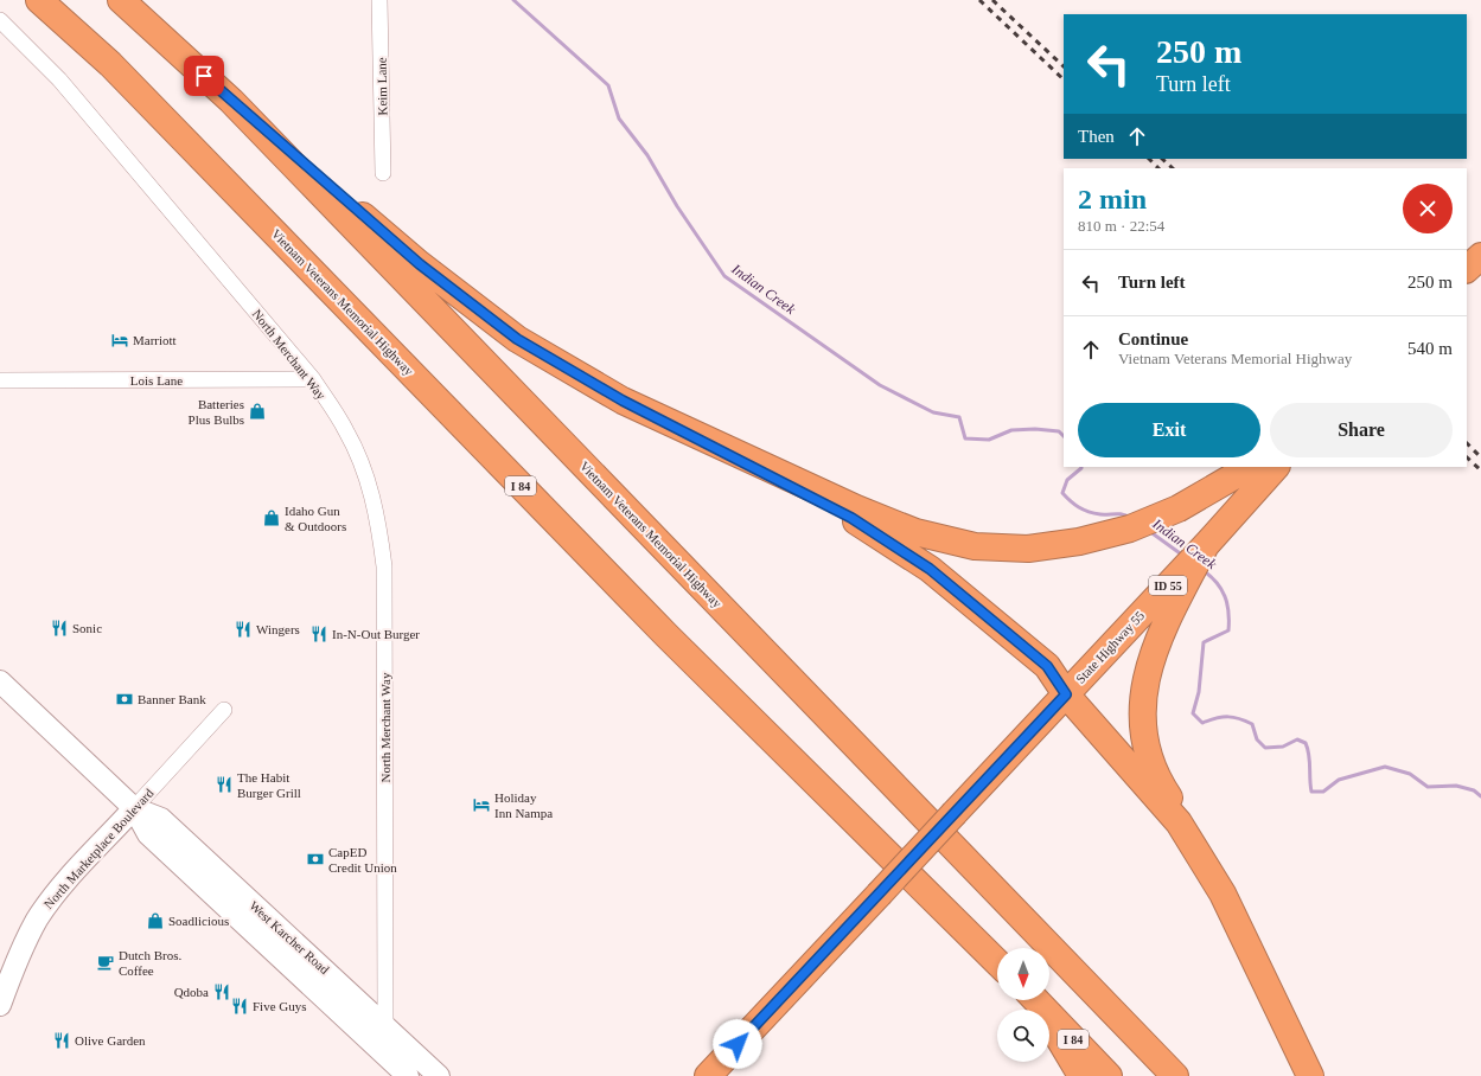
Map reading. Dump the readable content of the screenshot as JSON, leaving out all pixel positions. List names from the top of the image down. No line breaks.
{"streets":{"highway":["Vietnam Veterans Memorial Highway","I 84","ID 55","State Highway 55"],"main road":["North Marketplace Boulevard","West Karcher Road"],"street":["Keim Lane","North Merchant Way","Lois Lane"]},"crossings":[["North Merchant Way","Lois Lane"],["North Merchant Way","West Karcher Road"],["North Marketplace Boulevard","West Karcher Road"]],"water":["Indian Creek"],"places":{"hotel":["Marriott","Holiday Inn Nampa"],"shop":["Batteries Plus Bulbs","Idaho Gun & Outdoors","Soadlicious"],"restaurant":["Sonic","Wingers","In-N-Out Burger","The Habit Burger Grill","Qdoba","Five Guys","Olive Garden"],"bank":["Banner Bank","CapED Credit Union"],"cafe":["Dutch Bros. Coffee"]},"north":"bottom","page":{"turn":["250 m","Turn left"],"then":"Then","heading":["2 min","810 m · 22:54"],"list":[{"name":"Turn left","value":"250 m"},{"name":"Continue","note":"Vietnam Veterans Memorial Highway","value":"540 m"}],"buttons":["Exit","Share"]}}
